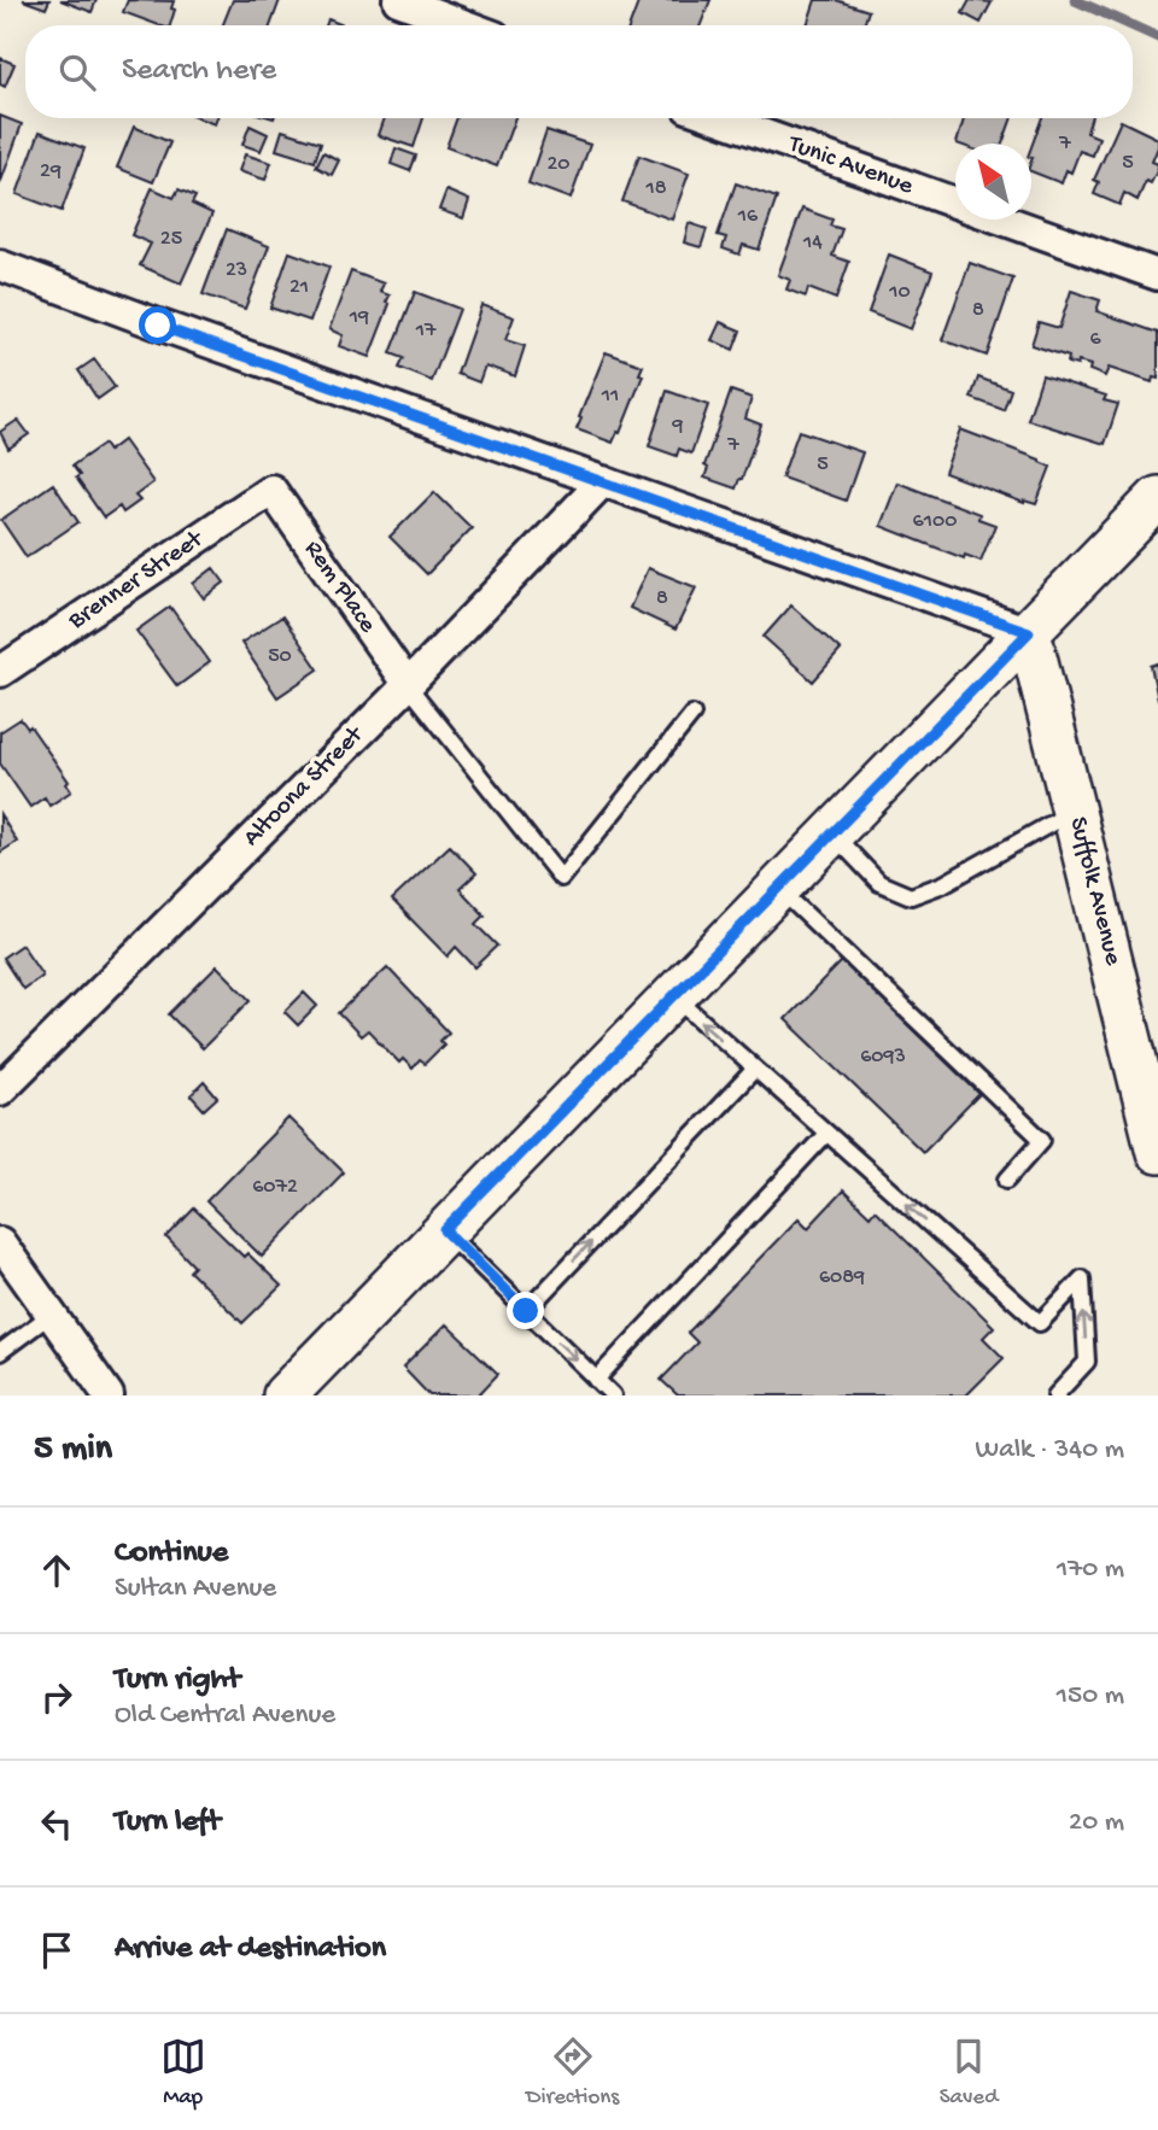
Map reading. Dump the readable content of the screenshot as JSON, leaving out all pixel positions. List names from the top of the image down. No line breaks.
{"streets":{"main road":["Suffolk Avenue"],"street":["Tunic Avenue","Brenner Street","Rem Place","Altoona Street"]},"crossings":[["Brenner Street","Rem Place"],["Rem Place","Altoona Street"]],"house_numbers":["7","5","20","29","18","16","25","14","23","21","10","8","19","17","6","11","9","7","5","6100","8","50","6093","6072","6089"],"north":"top left","page":{"search":"Search here","heading":["5 min","Walk · 340 m"],"list":[["Continue","Sultan Avenue","170 m"],["Turn right","Old Central Avenue","150 m"],["Turn left","20 m"],"Arrive at destination"],"nav":["Map","Directions","Saved"]}}
